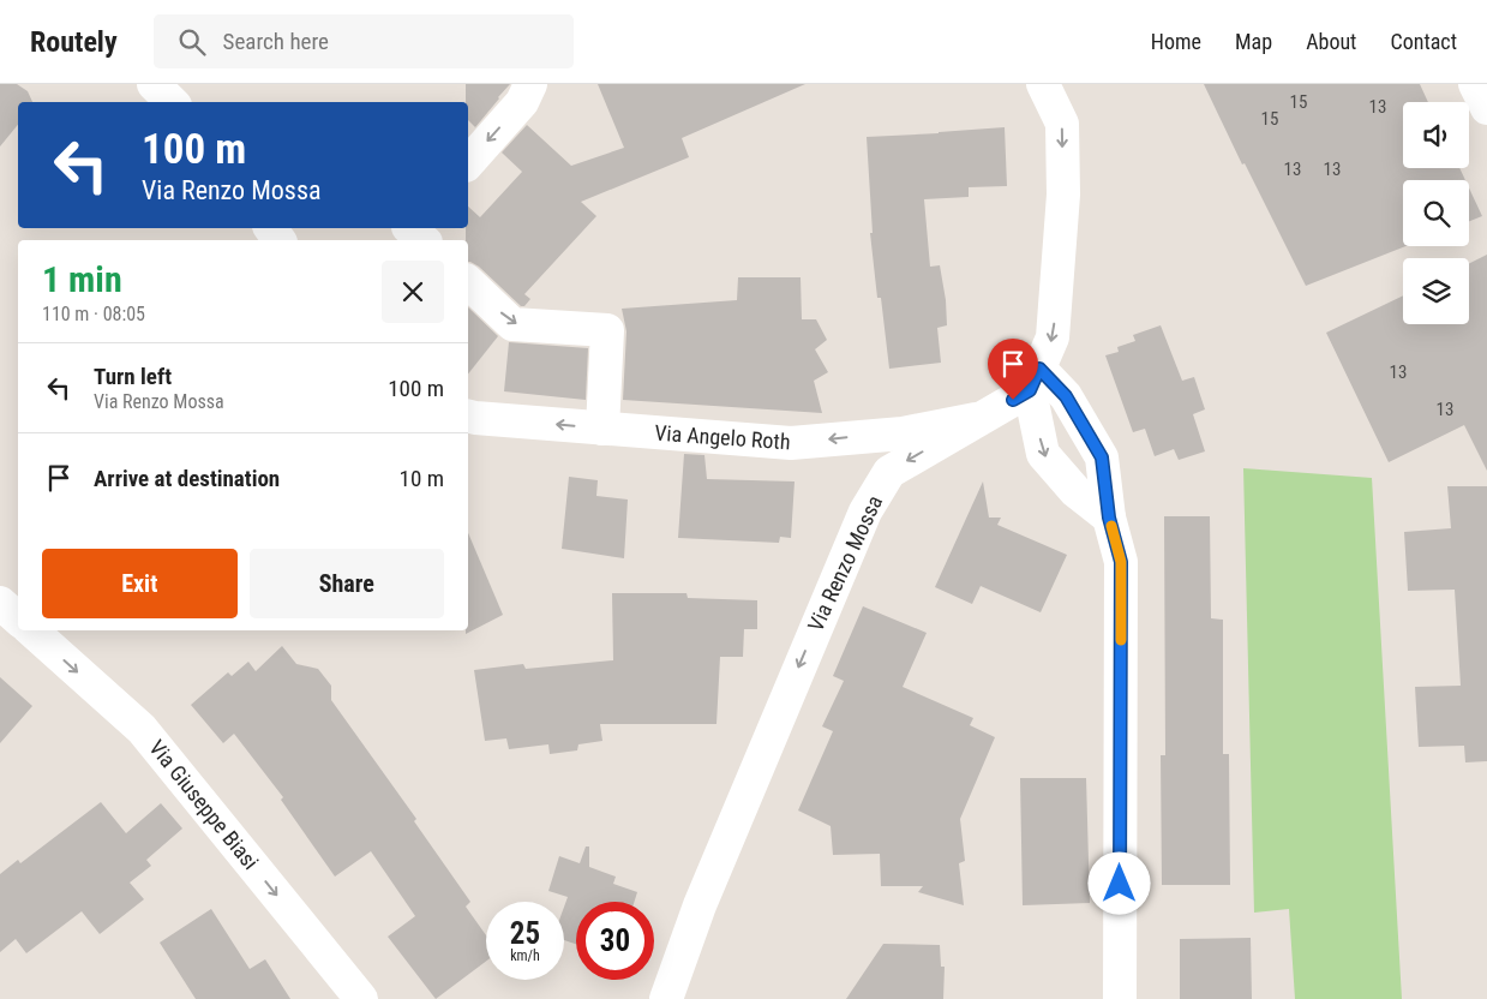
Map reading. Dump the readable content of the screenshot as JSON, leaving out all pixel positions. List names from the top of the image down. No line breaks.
{"streets":{"street":["Via Angelo Roth","Via Renzo Mossa","Via Giuseppe Biasi"]},"crossings":[["Via Angelo Roth","Via Renzo Mossa"]],"one_way":["Via Angelo Roth","Via Renzo Mossa","Via Giuseppe Biasi"],"house_numbers":["15","13","15","13","13","13","13"],"page":{"header":"Routely","search":"Search here","nav":["Home","Map","About","Contact"],"turn":["100 m","Via Renzo Mossa"],"heading":["1 min","110 m · 08:05"],"list":[{"name":"Turn left","note":"Via Renzo Mossa","value":"100 m"},{"name":"Arrive at destination","value":"10 m"}],"buttons":["Exit","Share"],"speed":"25 km/h","limit":"30"}}
